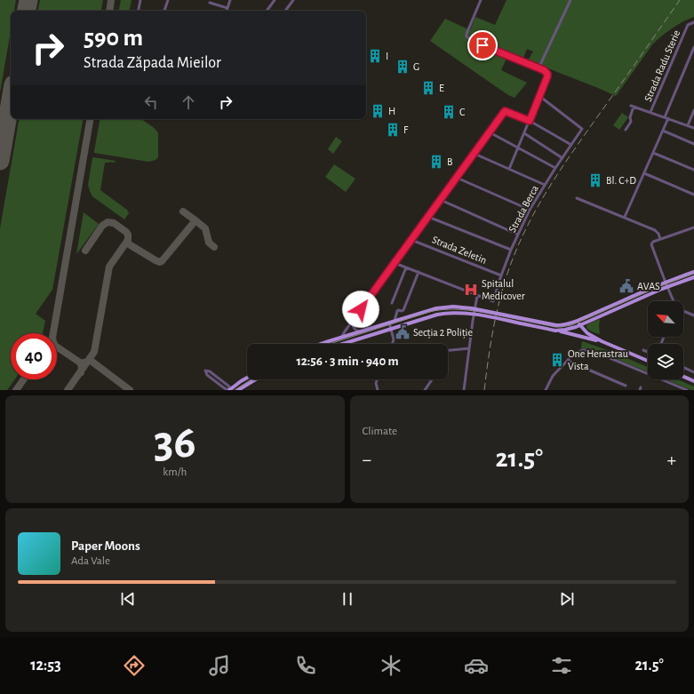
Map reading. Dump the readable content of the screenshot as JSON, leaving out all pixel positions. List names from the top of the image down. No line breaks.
{"streets":{"street":["Strada Radu Sterie","Strada Berca","Strada Zeletin"]},"crossings":[["Strada Berca","Strada Zeletin"]],"places":{"building":["I","G","E","H","C","F","B","Bl. C+D","One Herastrau Vista"],"public building":["AVAS","Secția 2 Poliție"],"hospital":["Spitalul Medicover"]},"north":"top left","page":{"turn":["590 m","Strada Zăpada Mieilor"],"limit":"40","trip":"12:56 · 3 min · 940 m","tile":[["36","km/h"],"Climate"],"heat":["−","21.5°","+"],"song":["Paper Moons","Ada Vale"],"tabs":["12:53","21.5°"]}}
